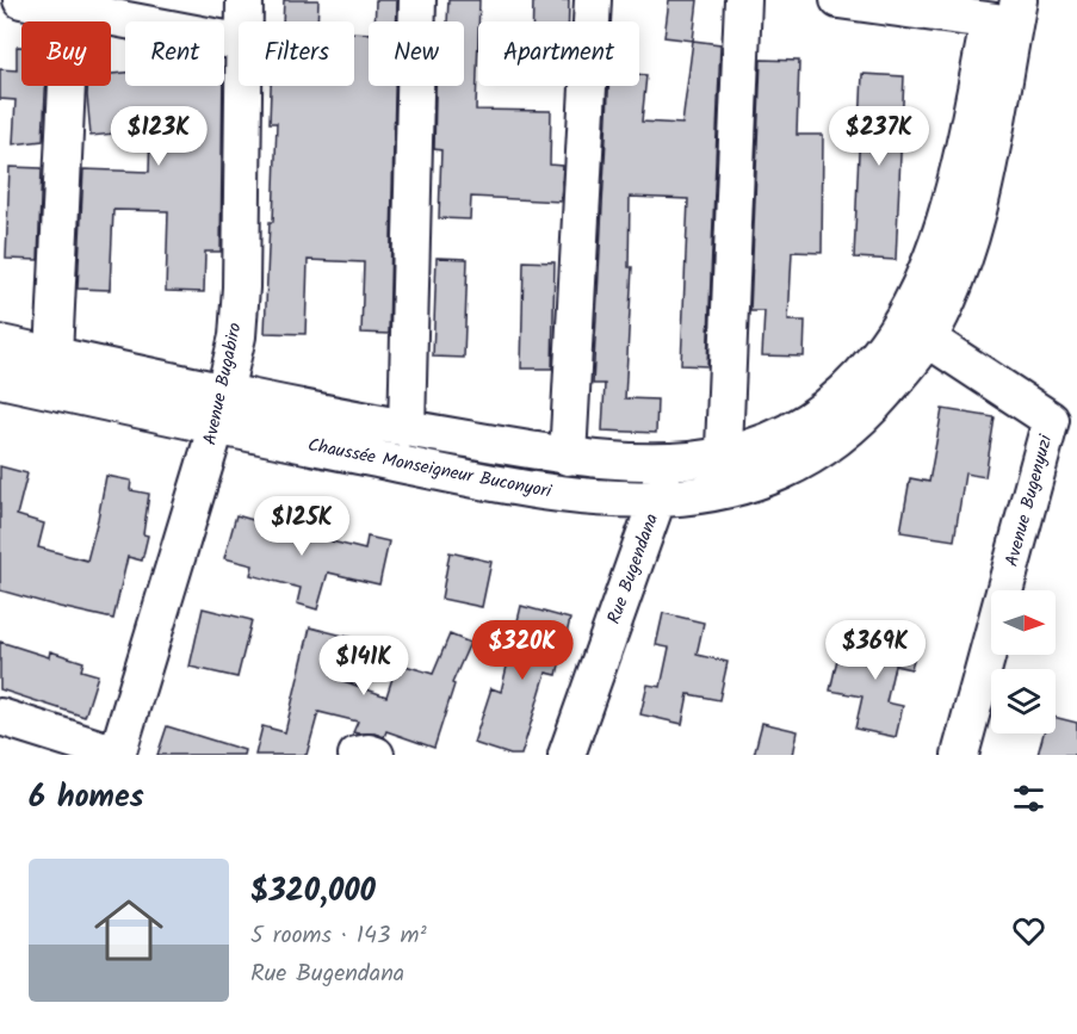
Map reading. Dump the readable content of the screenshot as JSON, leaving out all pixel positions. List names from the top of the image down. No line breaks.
{"streets":{"street":["Avenue Bugabiro","Chaussée Monseigneur Buconyori","Avenue Bugenyuzi","Rue Bugendana"]},"crossings":[["Avenue Bugabiro","Chaussée Monseigneur Buconyori"],["Chaussée Monseigneur Buconyori","Avenue Bugenyuzi"],["Chaussée Monseigneur Buconyori","Rue Bugendana"]],"north":"right","page":{"chip":["Buy","Rent","Filters","New","Apartment"],"price":["$123K","$237K","$125K","$320K","$369K","$141K"],"heading":"6 homes","list":[{"name":"$320,000","note":"5 rooms · 143 m² · Rue Bugendana"}]}}
